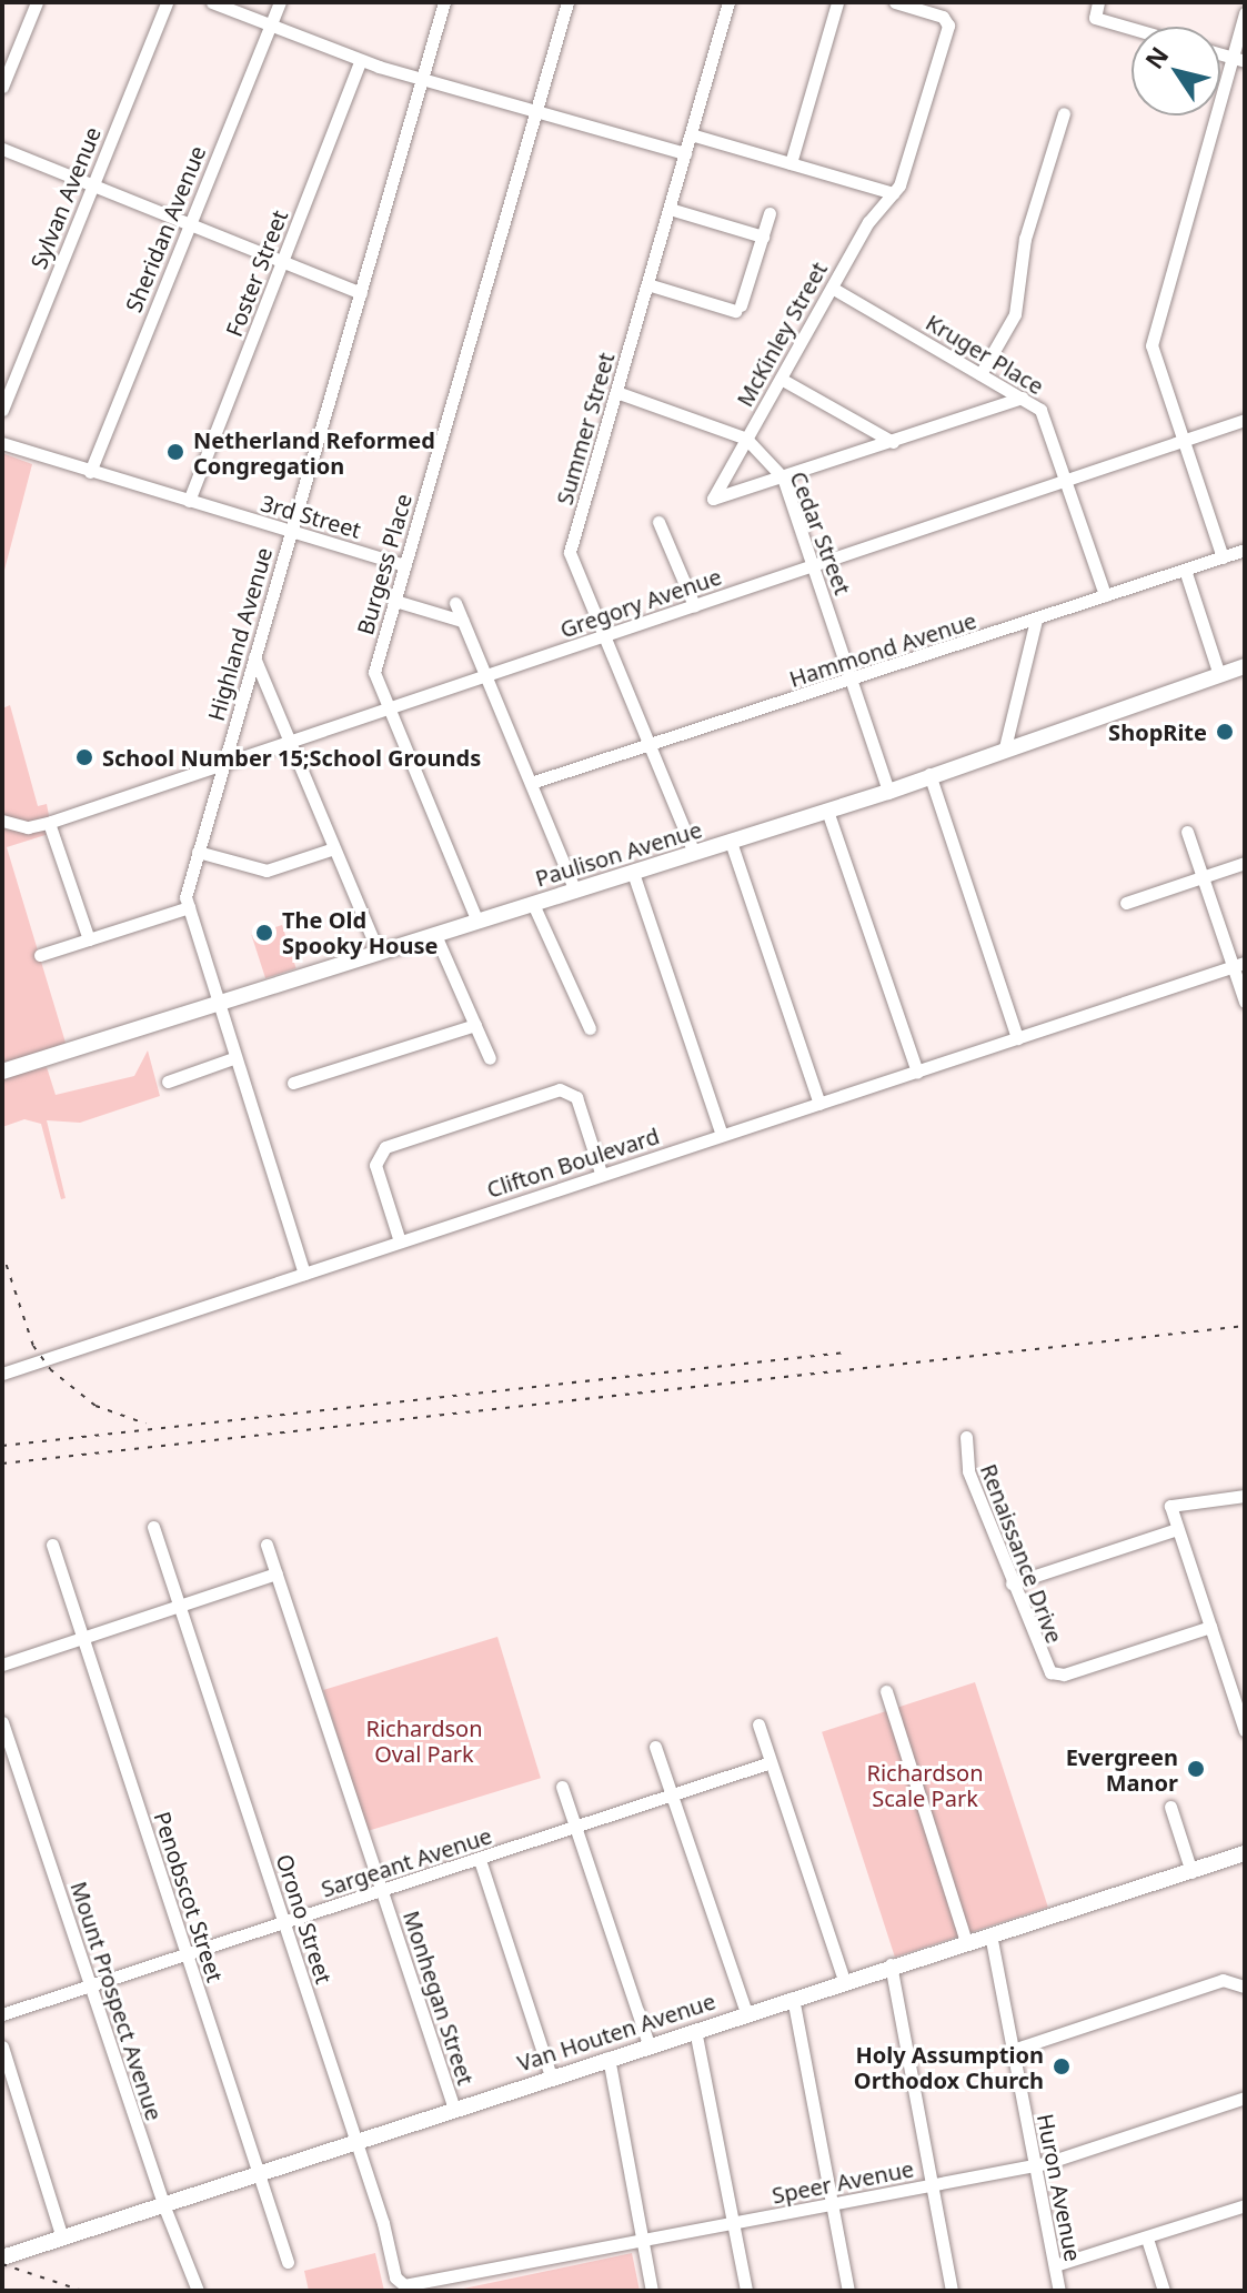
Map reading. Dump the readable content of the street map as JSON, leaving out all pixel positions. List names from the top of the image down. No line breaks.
{"streets":{"main road":["Paulison Avenue","Van Houten Avenue"],"street":["Sylvan Avenue","Sheridan Avenue","Foster Street","McKinley Street","Kruger Place","Summer Street","3rd Street","Cedar Street","Burgess Place","Gregory Avenue","Highland Avenue","Hammond Avenue","Clifton Boulevard","Renaissance Drive","Sargeant Avenue","Penobscot Street","Orono Street","Monhegan Street","Mount Prospect Avenue","Speer Avenue","Huron Avenue"]},"crossings":[["Sheridan Avenue","3rd Street"],["Foster Street","3rd Street"],["McKinley Street","Kruger Place"],["McKinley Street","Cedar Street"],["Kruger Place","Gregory Avenue"],["Kruger Place","Hammond Avenue"],["Summer Street","Cedar Street"],["Summer Street","Gregory Avenue"],["Summer Street","Hammond Avenue"],["Summer Street","Paulison Avenue"],["3rd Street","Burgess Place"],["3rd Street","Highland Avenue"],["Cedar Street","Gregory Avenue"],["Cedar Street","Hammond Avenue"],["Cedar Street","Paulison Avenue"],["Burgess Place","Gregory Avenue"],["Burgess Place","Paulison Avenue"],["Gregory Avenue","Highland Avenue"],["Highland Avenue","Paulison Avenue"],["Highland Avenue","Clifton Boulevard"],["Sargeant Avenue","Penobscot Street"],["Sargeant Avenue","Orono Street"],["Sargeant Avenue","Monhegan Street"],["Sargeant Avenue","Mount Prospect Avenue"],["Penobscot Street","Van Houten Avenue"],["Orono Street","Van Houten Avenue"],["Orono Street","Speer Avenue"],["Monhegan Street","Van Houten Avenue"],["Mount Prospect Avenue","Van Houten Avenue"],["Van Houten Avenue","Huron Avenue"],["Speer Avenue","Huron Avenue"]],"parks":["Richardson Oval Park","Richardson Scale Park"],"places":["Netherland Reformed Congregation","ShopRite","School Number 15;School Grounds","The Old Spooky House","Evergreen Manor","Holy Assumption Orthodox Church"],"north":"top left"}
